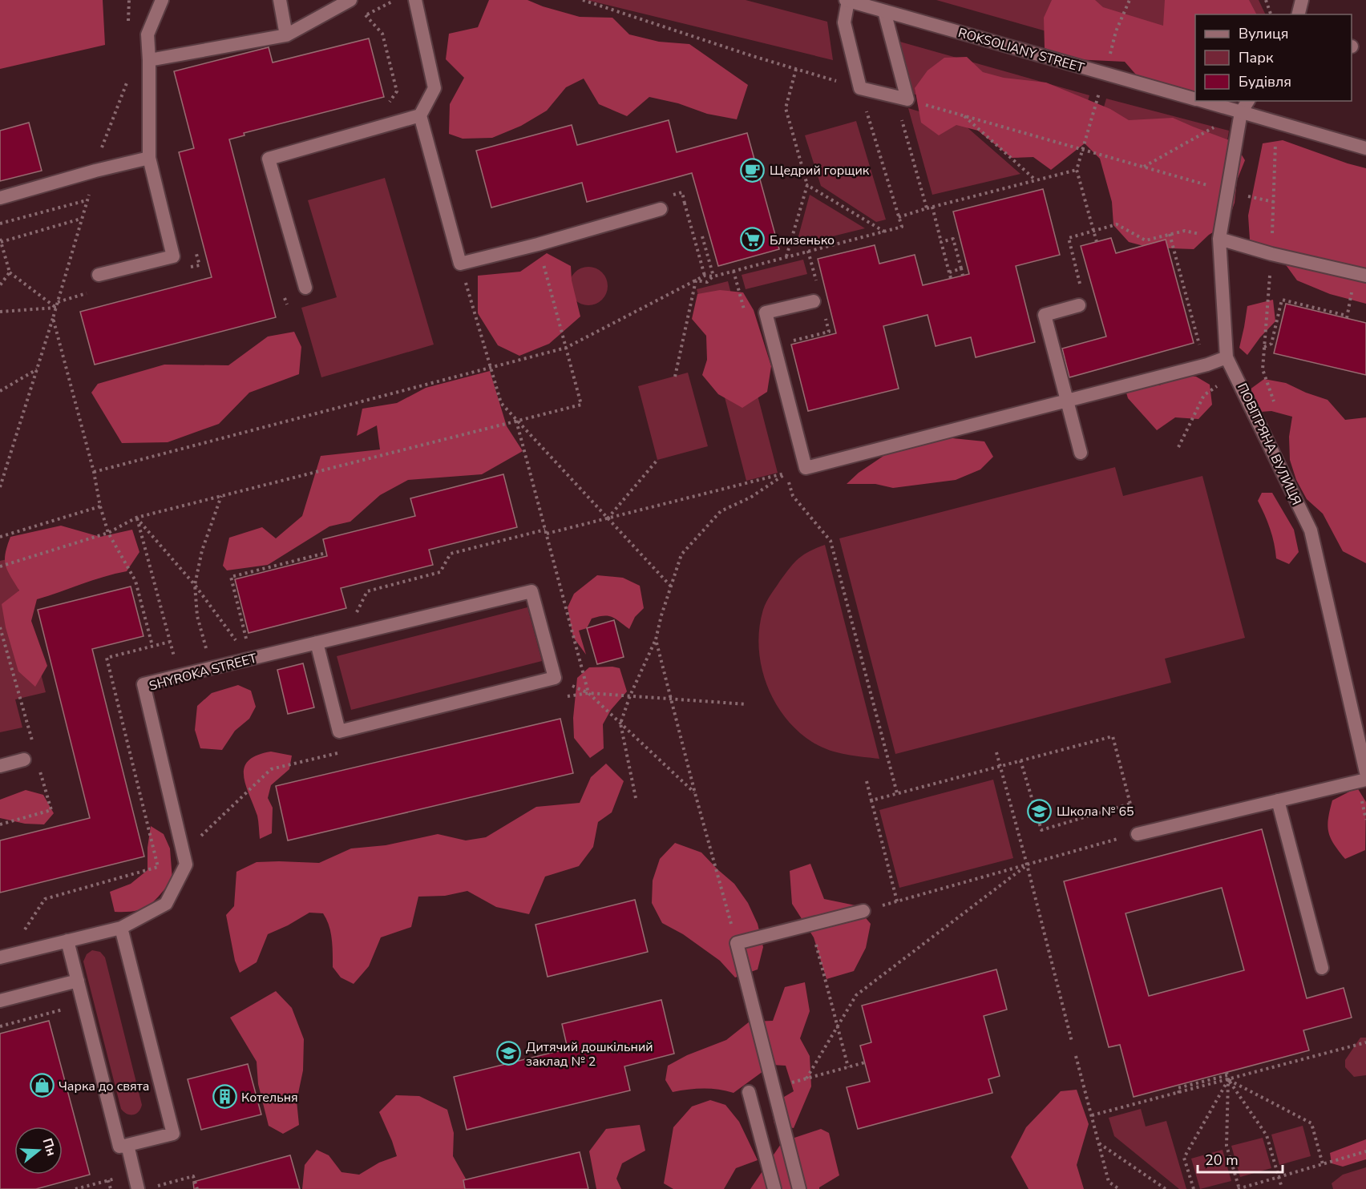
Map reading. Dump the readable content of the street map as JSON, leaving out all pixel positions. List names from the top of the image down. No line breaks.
{"streets":{"street":["ROKSOLIANY STREET","ПОВІТРЯНА ВУЛИЦЯ","SHYROKA STREET"]},"crossings":[["ROKSOLIANY STREET","ПОВІТРЯНА ВУЛИЦЯ"]],"places":{"cafe":["Щедрий горщик"],"supermarket":["Близенько"],"school or university":["Школа № 65","Дитячий дошкільний заклад № 2"],"shop":["Чарка до свята"],"building":["Котельня"]},"legend":["Вулиця","Парк","Будівля"],"scale_bar":"20 m","north":"right"}
